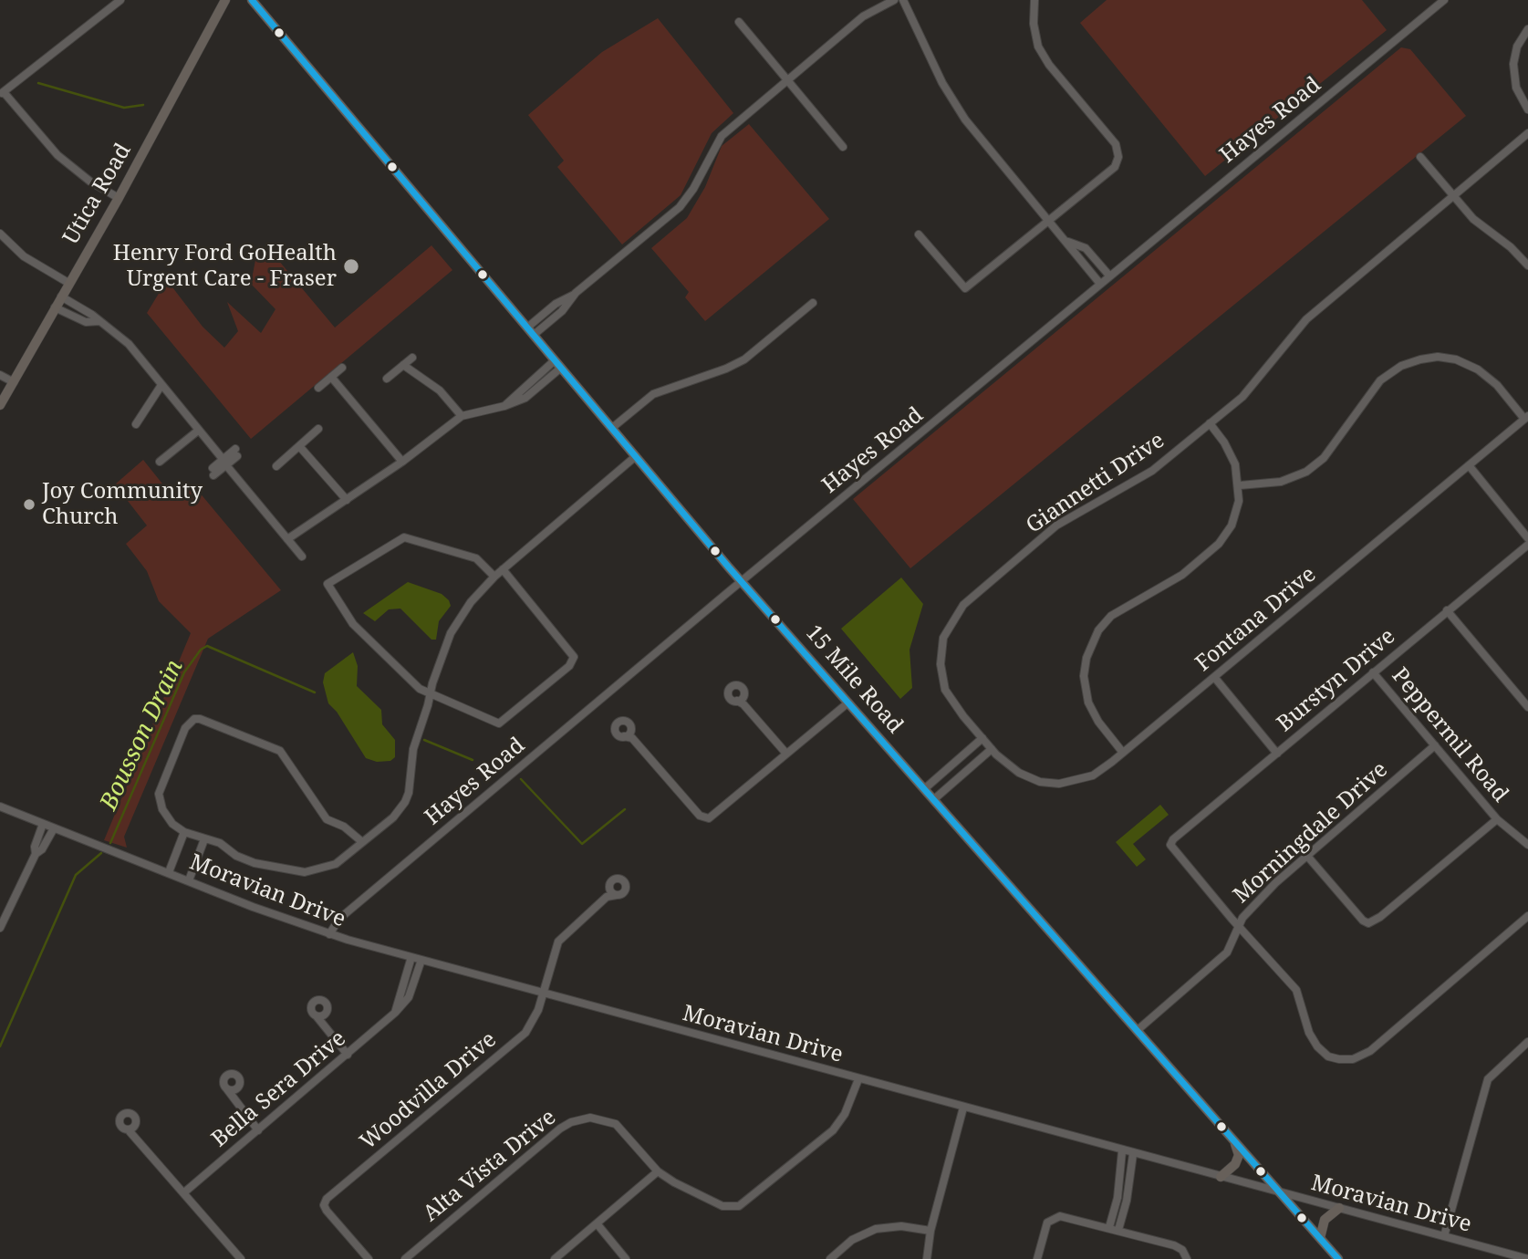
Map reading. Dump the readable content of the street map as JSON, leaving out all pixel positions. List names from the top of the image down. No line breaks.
{"streets":{"main road":["Utica Road","15 Mile Road"],"street":["Hayes Road","Giannetti Drive","Fontana Drive","Burstyn Drive","Peppermil Road","Morningdale Drive","Moravian Drive","Bella Sera Drive","Woodvilla Drive","Alta Vista Drive"]},"crossings":[["Hayes Road","15 Mile Road"],["Hayes Road","Moravian Drive"],["Giannetti Drive","Fontana Drive"],["15 Mile Road","Morningdale Drive"],["15 Mile Road","Moravian Drive"],["Burstyn Drive","Peppermil Road"],["Burstyn Drive","Morningdale Drive"],["Peppermil Road","Morningdale Drive"],["Moravian Drive","Bella Sera Drive"],["Moravian Drive","Woodvilla Drive"],["Moravian Drive","Alta Vista Drive"]],"water":["Bousson Drain"],"places":["Henry Ford GoHealth Urgent Care - Fraser","Joy Community Church"]}
